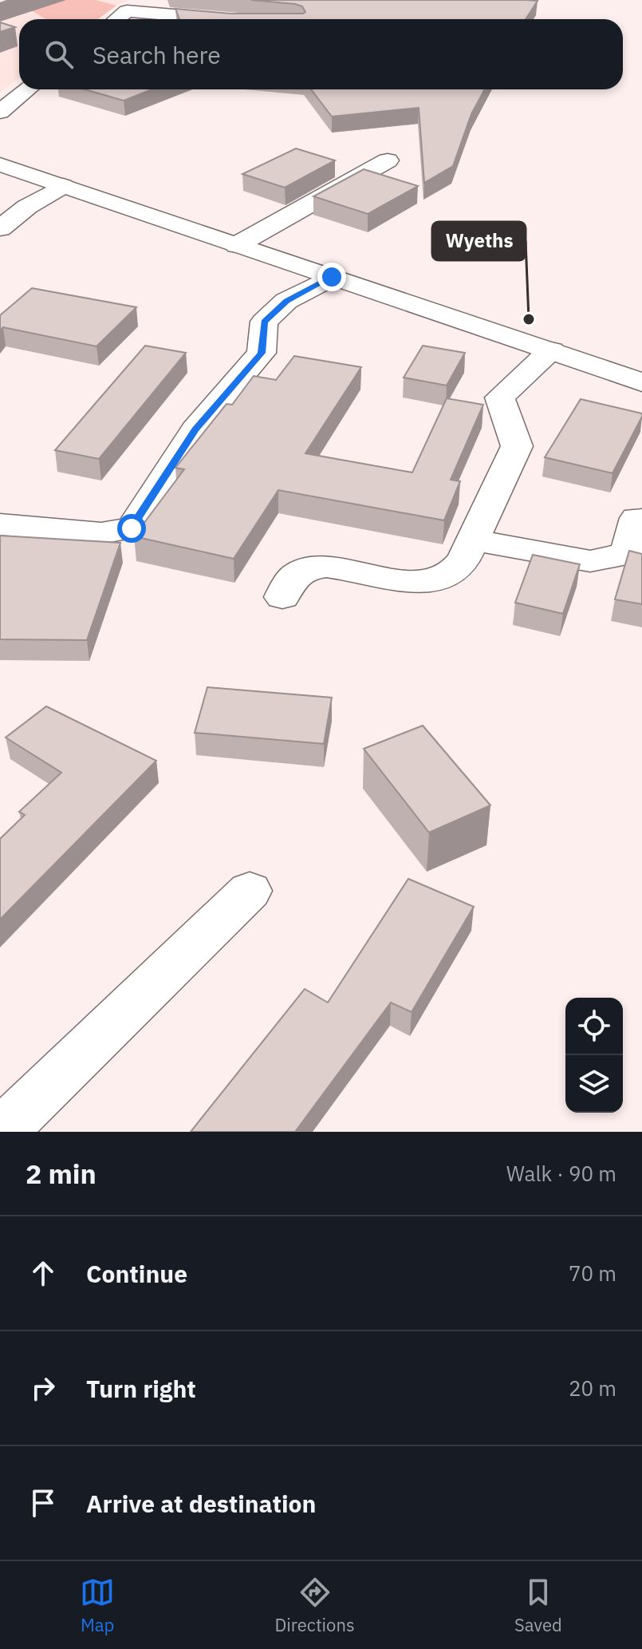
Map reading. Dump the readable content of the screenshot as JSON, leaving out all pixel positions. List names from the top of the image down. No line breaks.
{"places":["Wyeths"],"page":{"search":"Search here","heading":["2 min","Walk · 90 m"],"list":[["Continue","70 m"],["Turn right","20 m"],"Arrive at destination"],"nav":["Map","Directions","Saved"]}}
